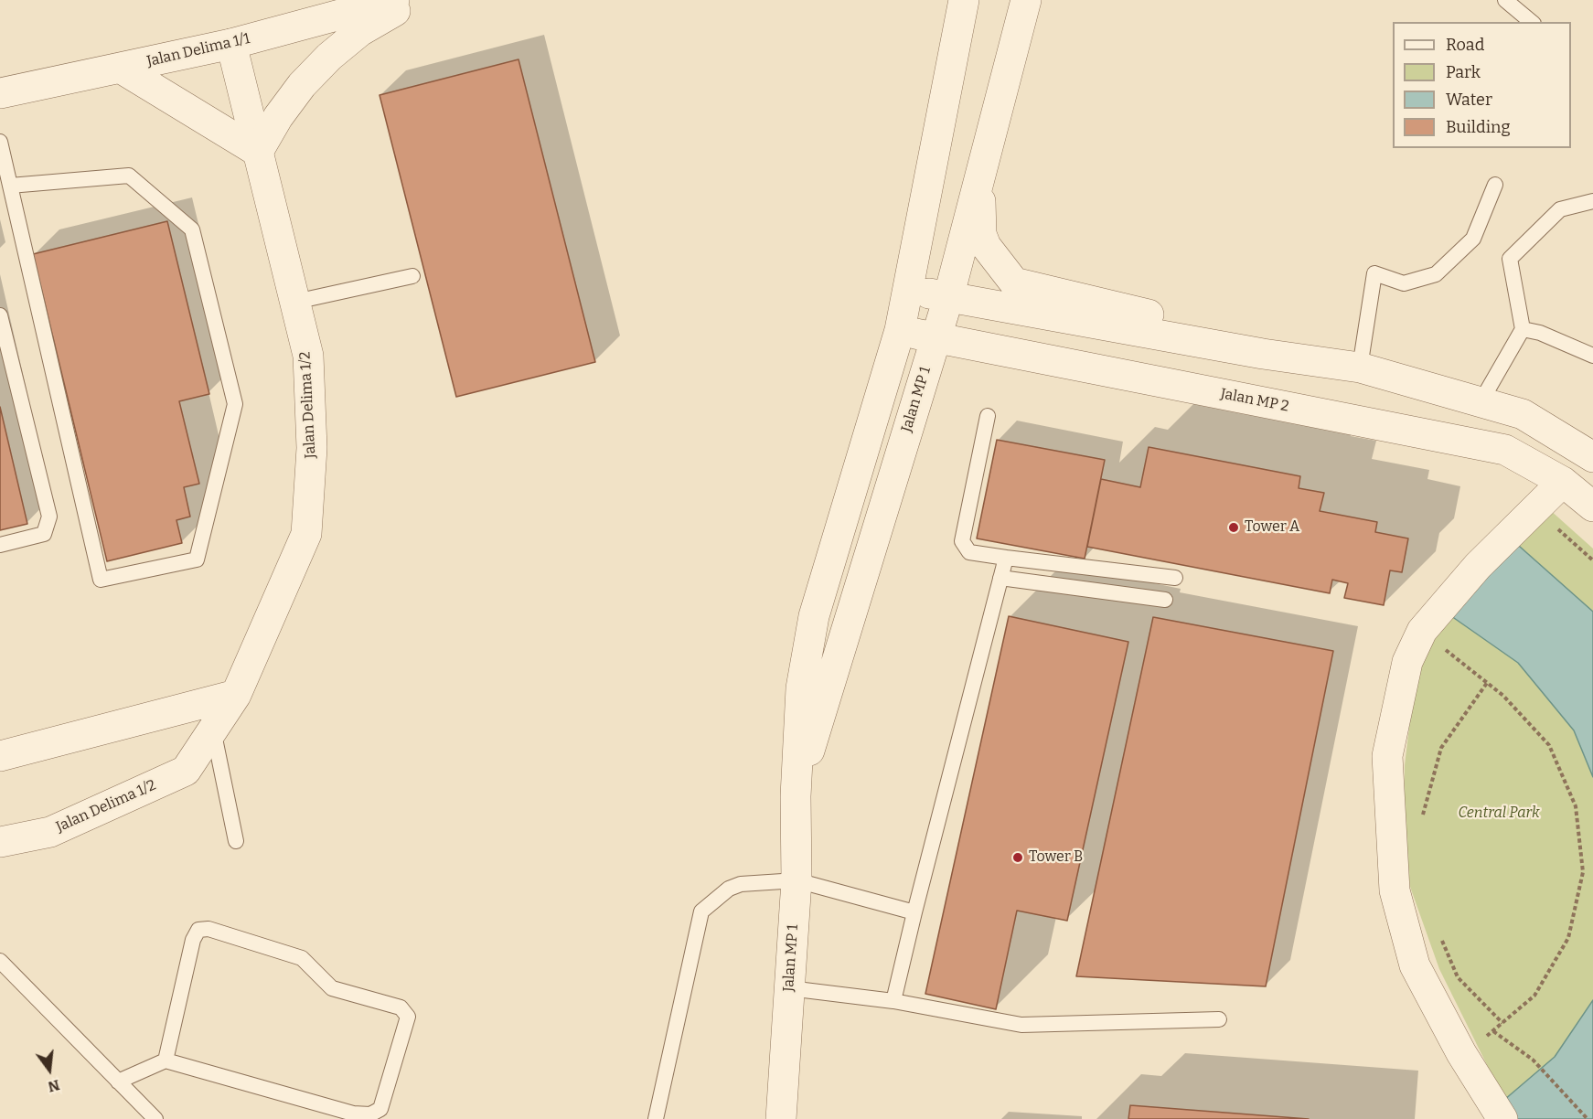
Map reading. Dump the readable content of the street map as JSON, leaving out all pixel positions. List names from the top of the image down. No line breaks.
{"streets":{"street":["Jalan Delima 1/1","Jalan MP 1","Jalan MP 2","Jalan Delima 1/2"]},"crossings":[["Jalan Delima 1/1","Jalan Delima 1/2"],["Jalan MP 1","Jalan MP 2"]],"parks":["Central Park"],"places":["Tower A","Tower B"],"legend":["Road","Park","Water","Building"],"north":"bottom"}
